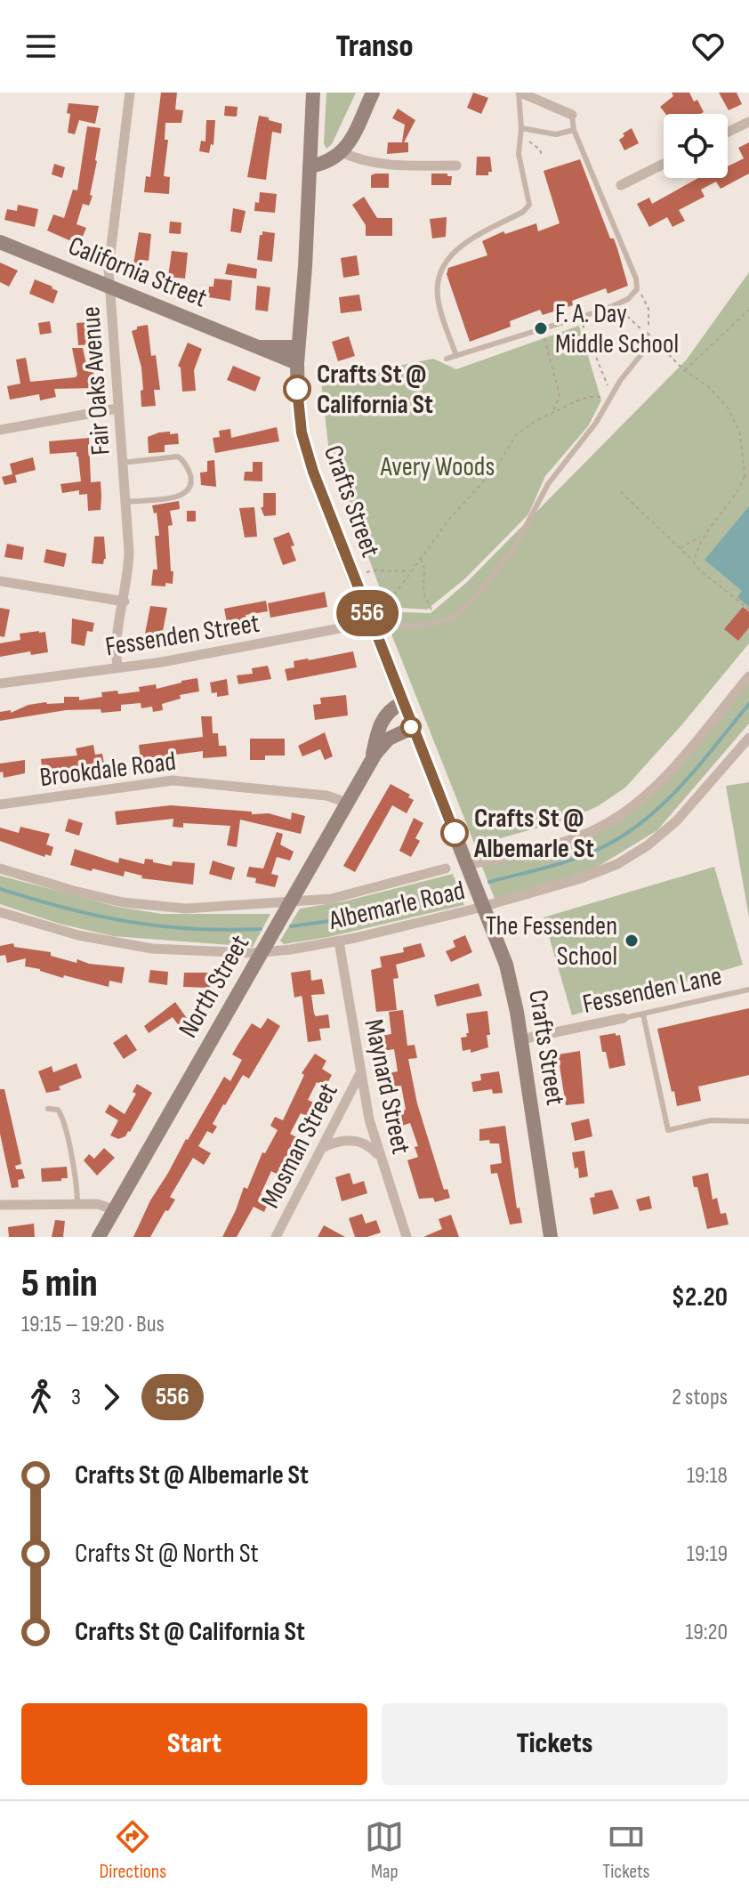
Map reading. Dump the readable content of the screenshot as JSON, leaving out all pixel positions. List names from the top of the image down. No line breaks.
{"streets":{"main road":["California Street","Crafts Street","North Street"],"street":["Fair Oaks Avenue","Fessenden Street","Brookdale Road","Albemarle Road","Fessenden Lane","Maynard Street","Mosman Street"]},"crossings":[["California Street","Fair Oaks Avenue"],["California Street","Crafts Street"],["Fair Oaks Avenue","Fessenden Street"],["Crafts Street","Fessenden Street"],["Crafts Street","Albemarle Road"],["Crafts Street","North Street"],["Crafts Street","Fessenden Lane"],["Brookdale Road","North Street"],["Albemarle Road","North Street"],["Albemarle Road","Maynard Street"],["Maynard Street","Mosman Street"]],"parks":["Avery Woods"],"places":["F. A. Day Middle School","Crafts St @ California St","Crafts St @ Albemarle St","The Fessenden School"],"lines":["bus line 556"],"page":{"header":"Transo","on_map":"556","heading":["5 min","19:15 – 19:20 · Bus","$2.20"],"legs":["3","556","2 stops"],"list":[{"name":"Crafts St @ Albemarle St","value":"19:18"},{"name":"Crafts St @ North St","value":"19:19"},{"name":"Crafts St @ California St","value":"19:20"}],"buttons":["Start","Tickets"],"tabs":["Directions","Map","Tickets"]}}
